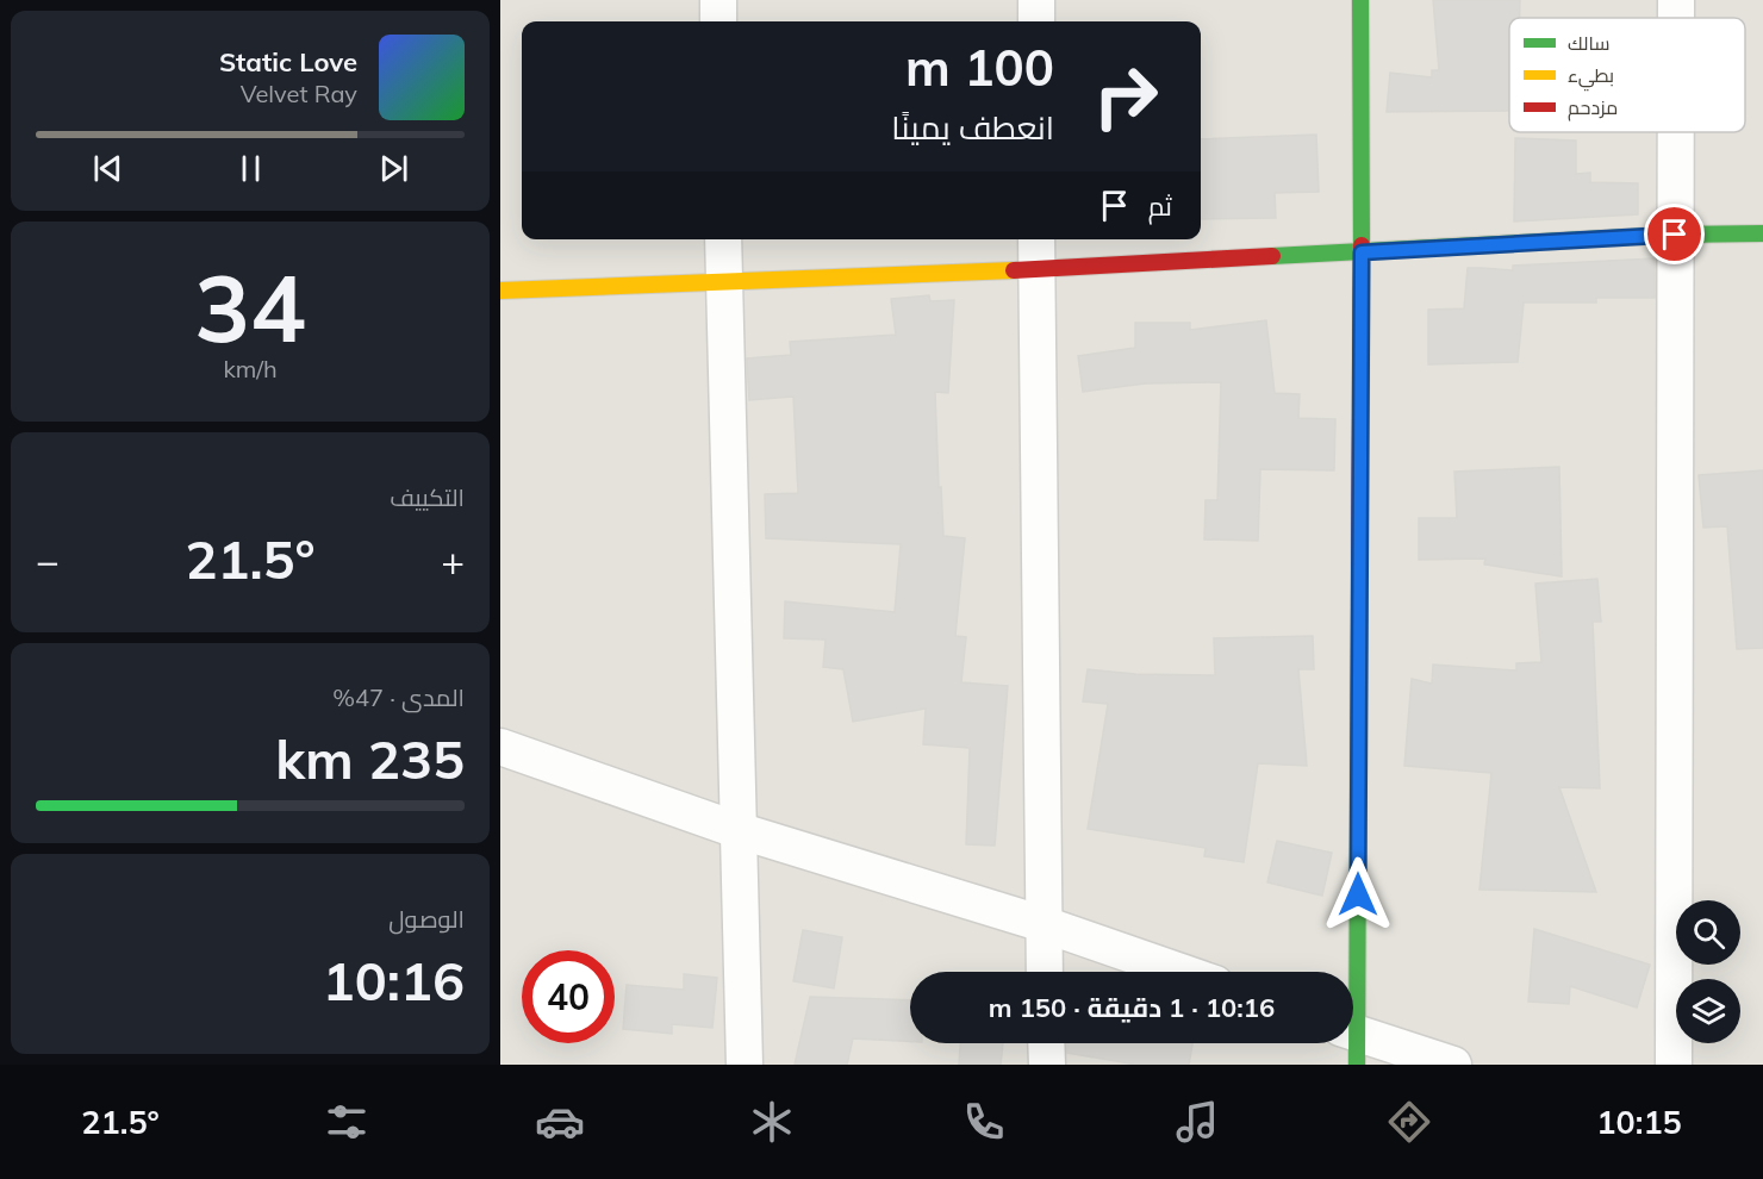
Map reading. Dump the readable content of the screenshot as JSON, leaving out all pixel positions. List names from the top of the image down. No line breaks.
{"legend":["سالك","بطيء","مزدحم"],"page":{"turn":["100 m","انعطف يمينًا"],"song":["Static Love","Velvet Ray"],"then":"ثم","tile":[["34","km/h"],"التكييف",["المدى · 47%","235 km"],["الوصول","10:16"]],"heat":["−","21.5°","+"],"limit":"40","trip":"10:16 · 1 دقيقة · 150 m","tabs":["10:15","21.5°"]}}
